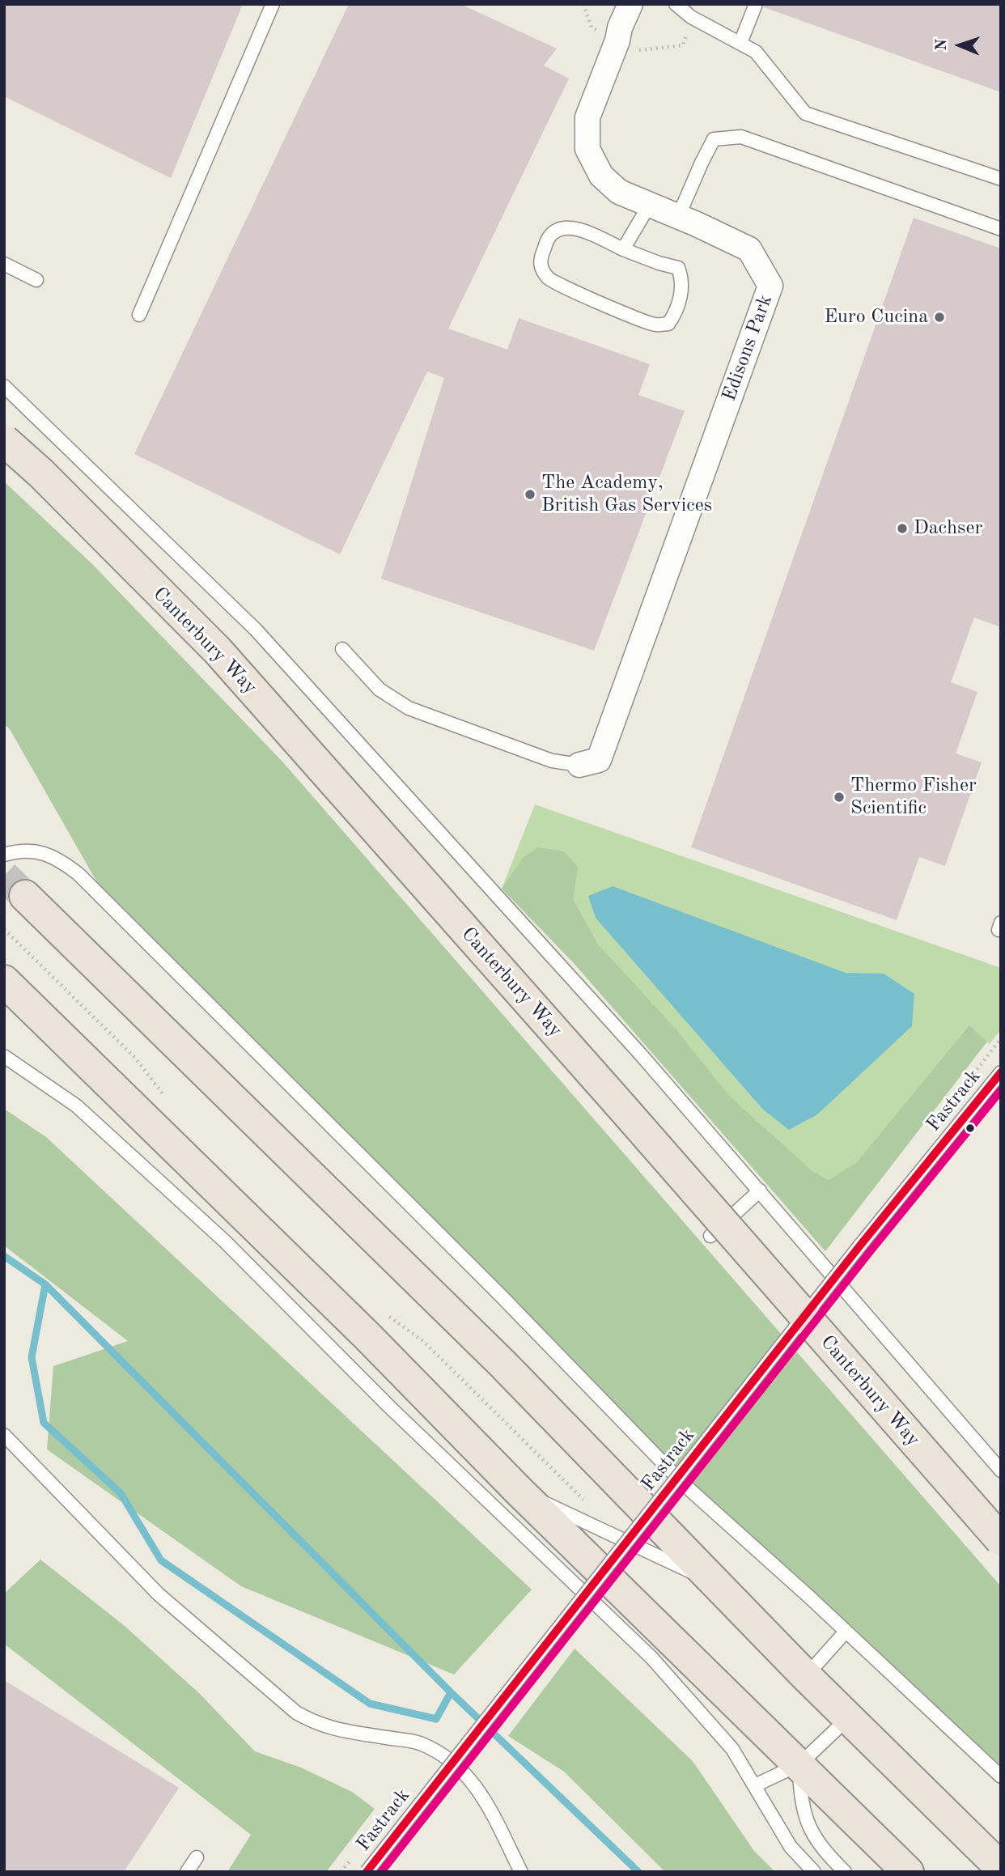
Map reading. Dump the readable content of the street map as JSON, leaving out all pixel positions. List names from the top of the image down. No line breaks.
{"streets":{"highway":["Canterbury Way"],"street":["Edisons Park"],"lane":["Fastrack"]},"places":["Euro Cucina","The Academy, British Gas Services","Dachser","Thermo Fisher Scientific"],"north":"left"}
